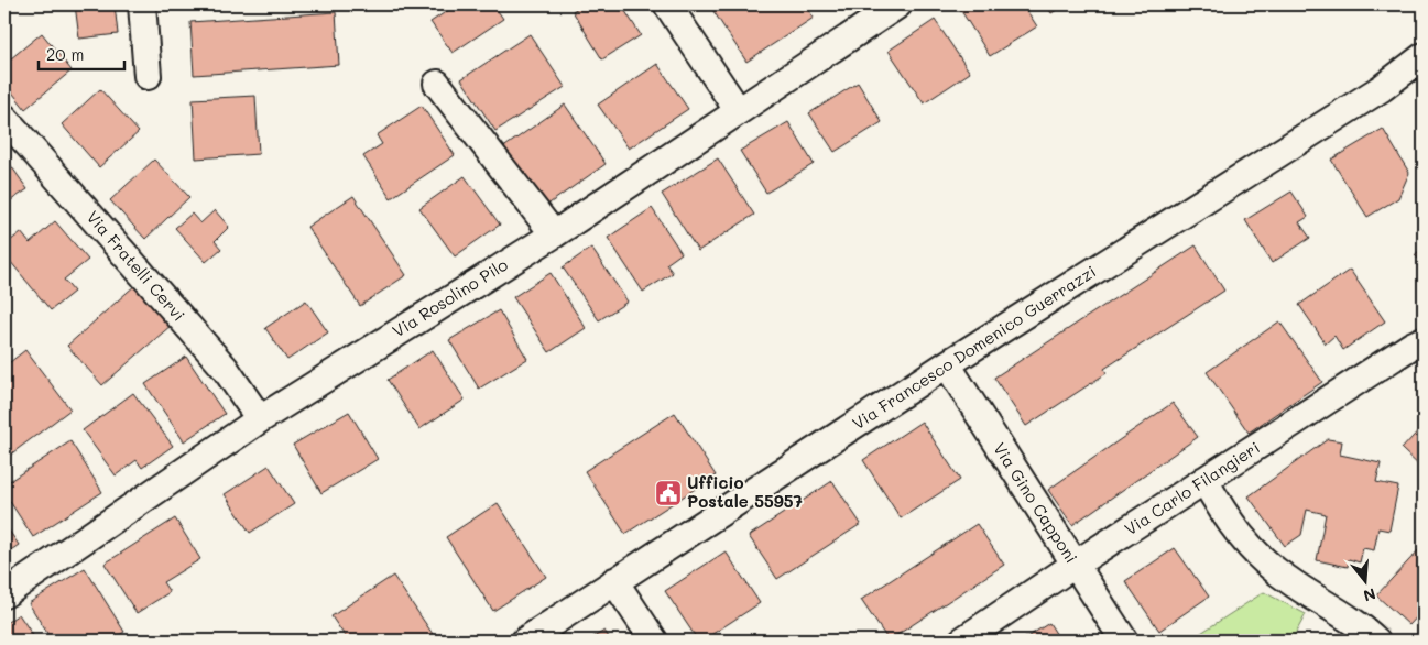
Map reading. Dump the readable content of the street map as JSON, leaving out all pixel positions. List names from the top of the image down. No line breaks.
{"streets":{"street":["Via Fratelli Cervi","Via Rosolino Pilo","Via Francesco Domenico Guerrazzi","Via Carlo Filangieri","Via Gino Capponi"]},"crossings":[["Via Fratelli Cervi","Via Rosolino Pilo"],["Via Francesco Domenico Guerrazzi","Via Gino Capponi"],["Via Carlo Filangieri","Via Gino Capponi"]],"places":{"public building":["Ufficio Postale 55957"]},"scale_bar":"20 m","north":"bottom"}
